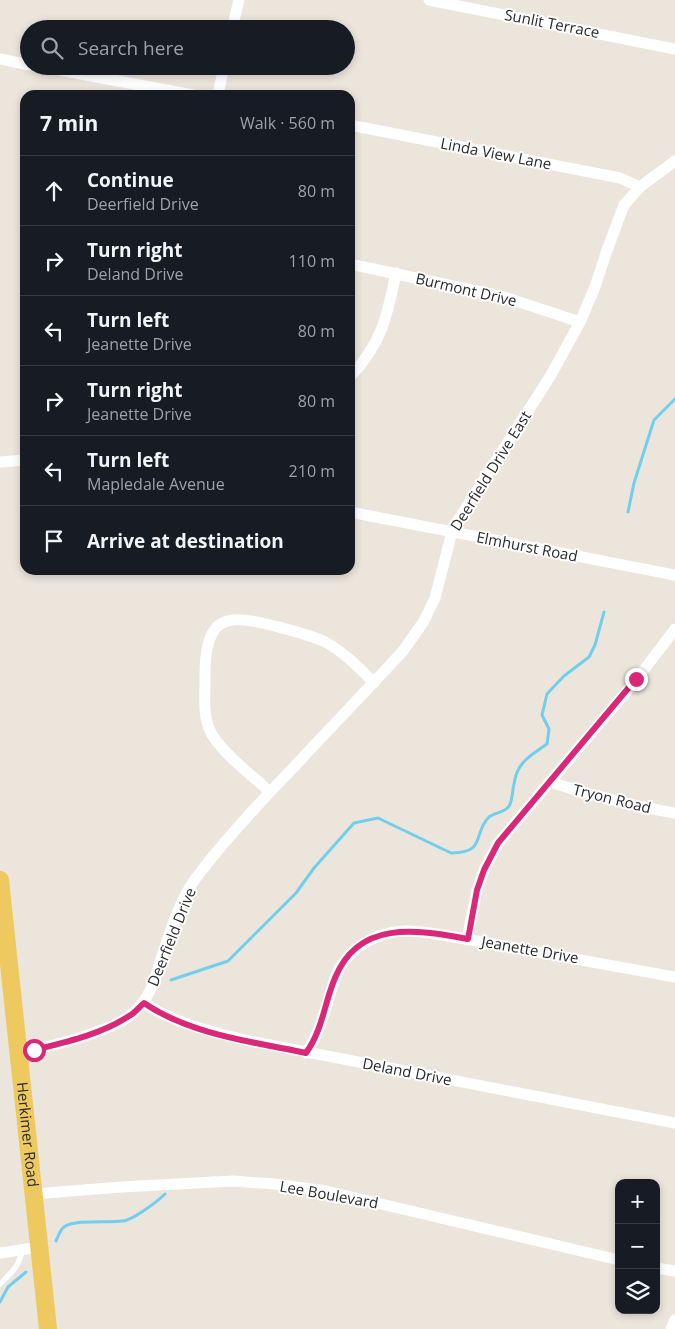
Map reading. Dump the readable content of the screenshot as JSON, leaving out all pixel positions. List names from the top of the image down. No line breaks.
{"streets":{"main road":["Herkimer Road"],"street":["Sunlit Terrace","Linda View Lane","Burmont Drive","Deerfield Drive East","Elmhurst Road","Tryon Road","Deerfield Drive","Jeanette Drive","Deland Drive","Lee Boulevard"]},"crossings":[["Linda View Lane","Deerfield Drive East"],["Burmont Drive","Deerfield Drive East"],["Deerfield Drive East","Elmhurst Road"],["Deerfield Drive East","Deerfield Drive"],["Deerfield Drive","Deland Drive"],["Deerfield Drive","Herkimer Road"],["Jeanette Drive","Deland Drive"],["Herkimer Road","Lee Boulevard"]],"page":{"search":"Search here","heading":["7 min","Walk · 560 m"],"list":[["Continue","Deerfield Drive","80 m"],["Turn right","Deland Drive","110 m"],["Turn left","Jeanette Drive","80 m"],["Turn right","Jeanette Drive","80 m"],["Turn left","Mapledale Avenue","210 m"],"Arrive at destination"],"map_buttons":["+","−"]}}
